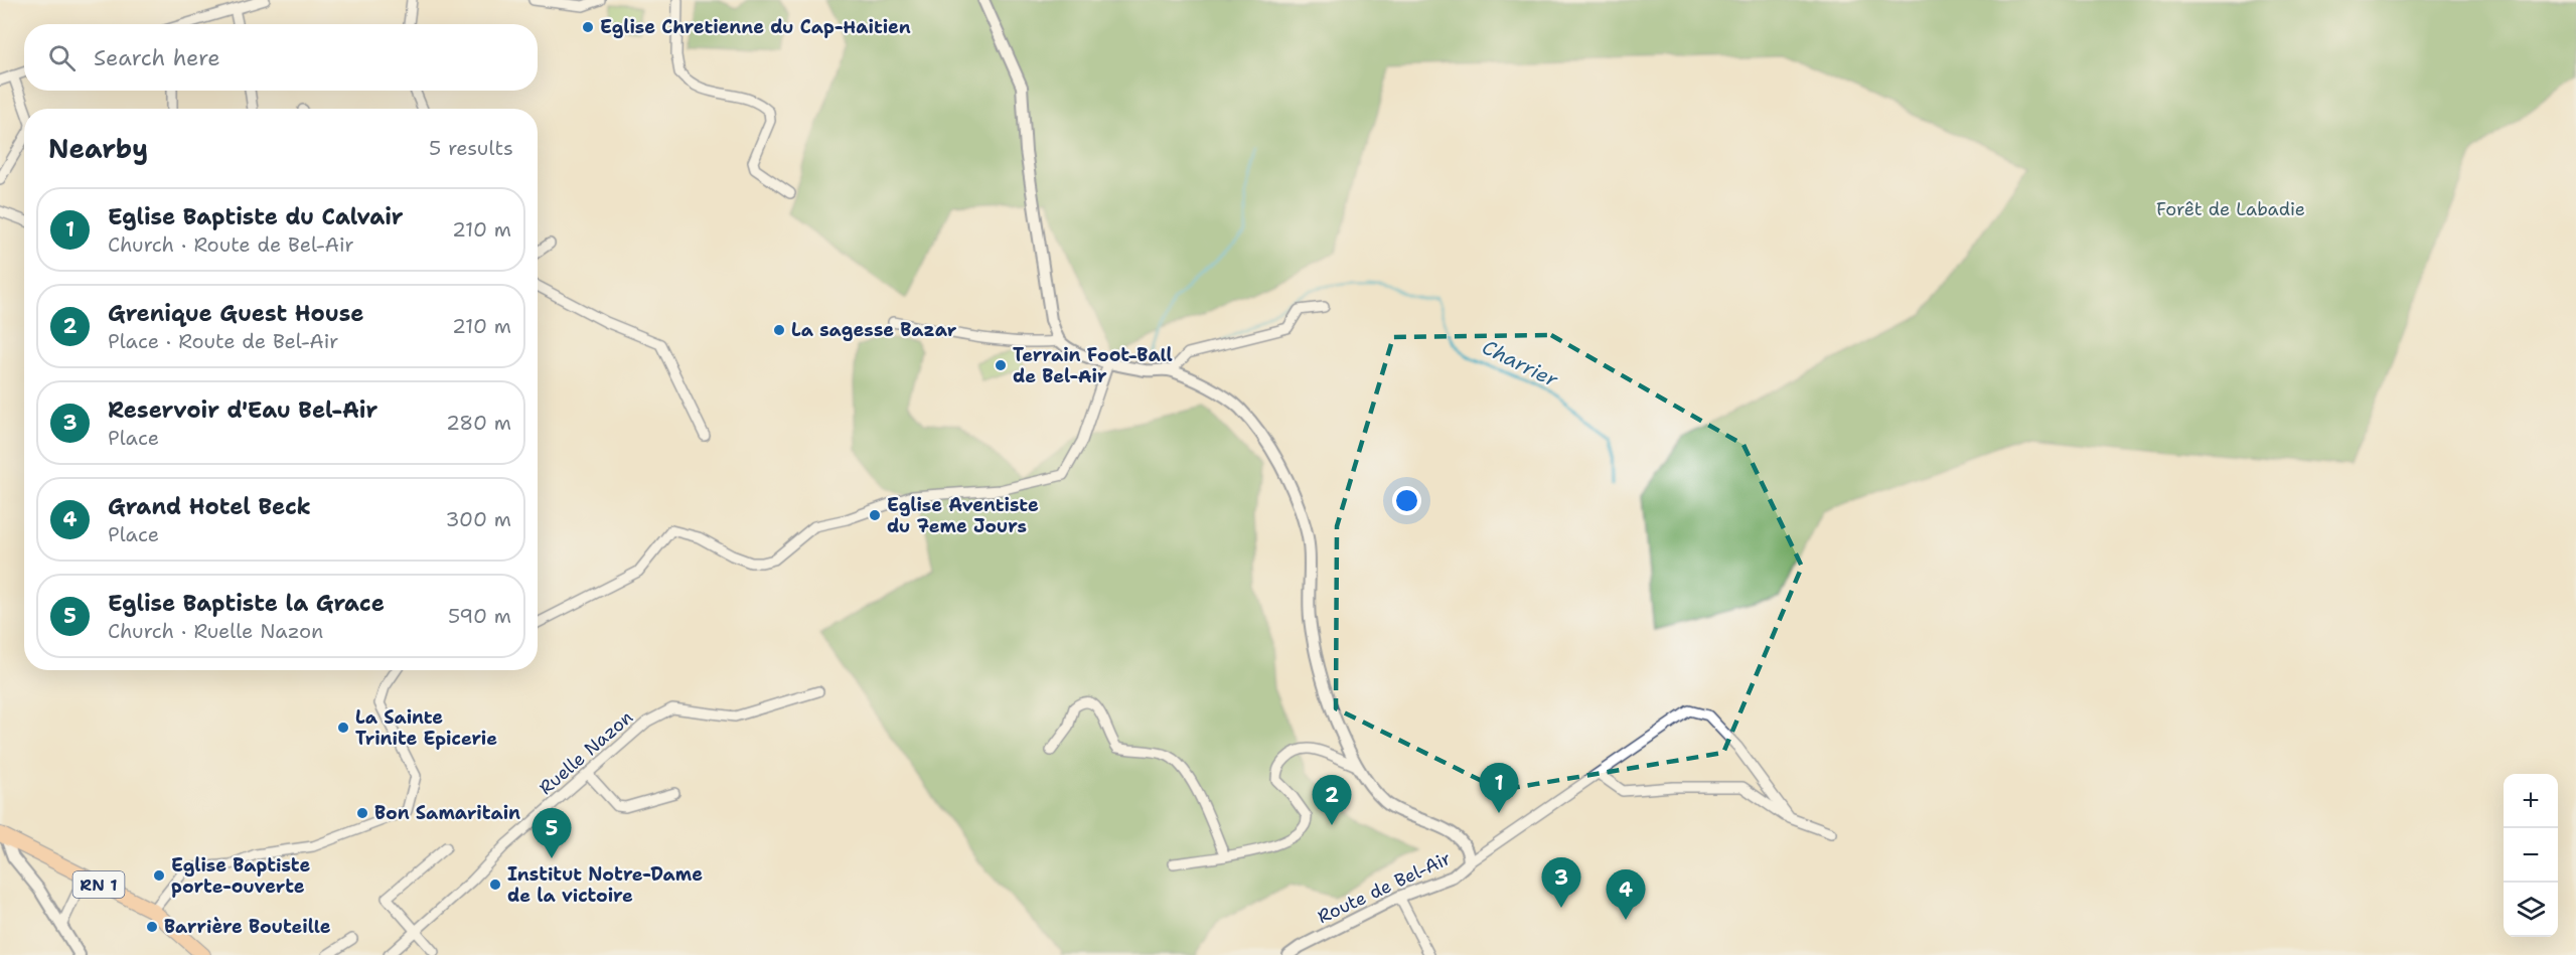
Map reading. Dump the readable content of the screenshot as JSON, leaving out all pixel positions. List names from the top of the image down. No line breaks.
{"streets":{"main road":["RN 1"],"street":["Ruelle Nazon","Route de Bel-Air"]},"water":["Charrier"],"parks":["Forêt de Labadie"],"places":["Eglise Chretienne du Cap-Haitien","La sagesse Bazar","Terrain Foot-Ball de Bel-Air","Eglise Aventiste du 7eme Jours","La Sainte Trinite Epicerie","Bon Samaritain","Eglise Baptiste porte-ouverte","Institut Notre-Dame de la victoire","Barrière Bouteille"],"page":{"search":"Search here","heading":["Nearby","5 results"],"list":[{"mark":"1","name":"Eglise Baptiste du Calvair","note":"Church · Route de Bel-Air","value":"210 m"},{"mark":"2","name":"Grenique Guest House","note":"Place · Route de Bel-Air","value":"210 m"},{"mark":"3","name":"Reservoir d'Eau Bel-Air","note":"Place","value":"280 m"},{"mark":"4","name":"Grand Hotel Beck","note":"Place","value":"300 m"},{"mark":"5","name":"Eglise Baptiste la Grace","note":"Church · Ruelle Nazon","value":"590 m"}],"pins":["1","2","5","3","4"],"map_buttons":["+","−"]}}
